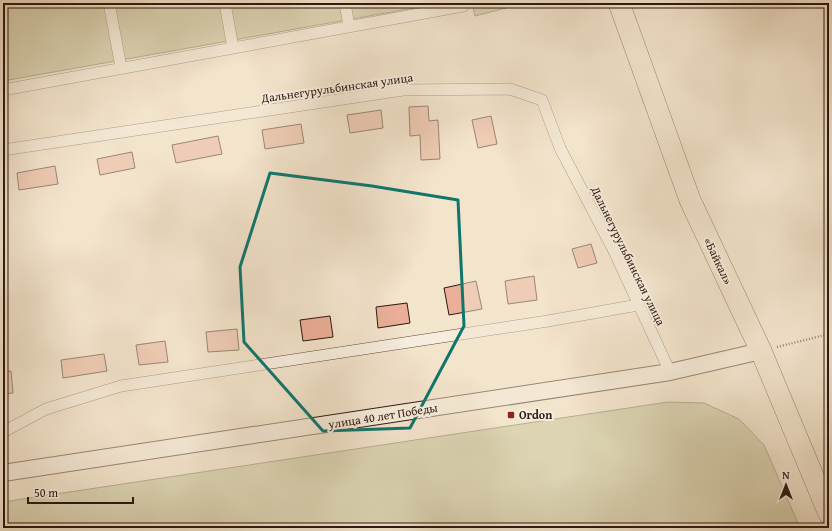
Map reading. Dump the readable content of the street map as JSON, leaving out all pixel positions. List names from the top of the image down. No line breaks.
{"streets":{"highway":["«Байкал»"],"street":["Дальнегурульбинская улица","улица 40 лет Победы"]},"crossings":[["Дальнегурульбинская улица","улица 40 лет Победы"],["«Байкал»","улица 40 лет Победы"]],"places":{"transit":["Ordon"]},"scale_bar":"50 m","north":"top"}
